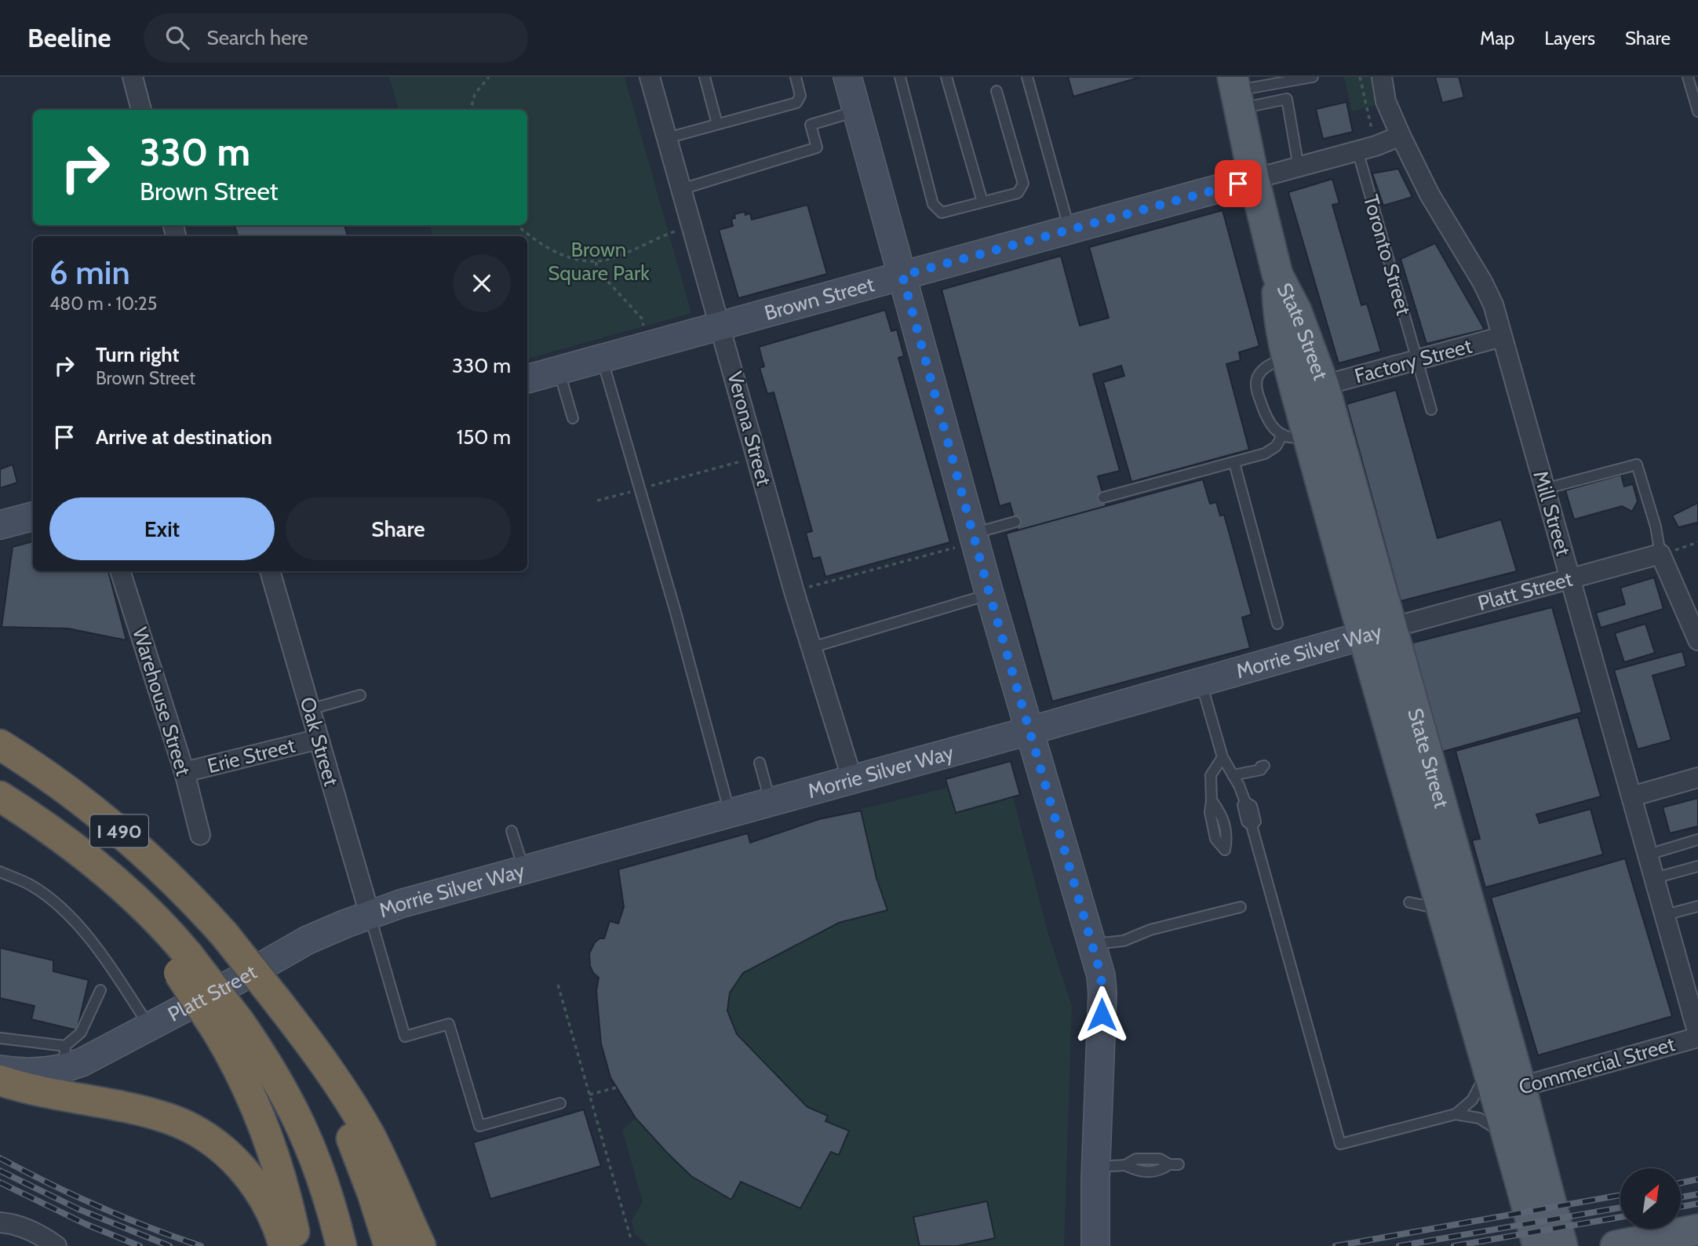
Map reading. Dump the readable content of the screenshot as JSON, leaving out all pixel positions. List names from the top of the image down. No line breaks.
{"streets":{"highway":["I 490"],"main road":["Brown Street","State Street","Platt Street","Morrie Silver Way"],"street":["Factory Street","Verona Street","Mill Street","Warehouse Street","Oak Street","Erie Street","Commercial Street"],"lane":["Toronto Street"]},"crossings":[["Toronto Street","Brown Street"],["Toronto Street","Factory Street"],["Brown Street","State Street"],["Brown Street","Verona Street"],["Brown Street","Mill Street"],["State Street","Factory Street"],["State Street","Platt Street"],["State Street","Morrie Silver Way"],["State Street","Commercial Street"],["Factory Street","Mill Street"],["Verona Street","Morrie Silver Way"],["Mill Street","Platt Street"],["Mill Street","Commercial Street"],["Platt Street","Morrie Silver Way"],["Platt Street","Oak Street"],["Morrie Silver Way","Oak Street"],["Warehouse Street","Erie Street"],["Oak Street","Erie Street"]],"parks":["Brown Square Park"],"north":"top right","page":{"header":"Beeline","search":"Search here","nav":["Map","Layers","Share"],"turn":["330 m","Brown Street"],"heading":["6 min","480 m · 10:25"],"list":[{"name":"Turn right","note":"Brown Street","value":"330 m"},{"name":"Arrive at destination","value":"150 m"}],"buttons":["Exit","Share"]}}
